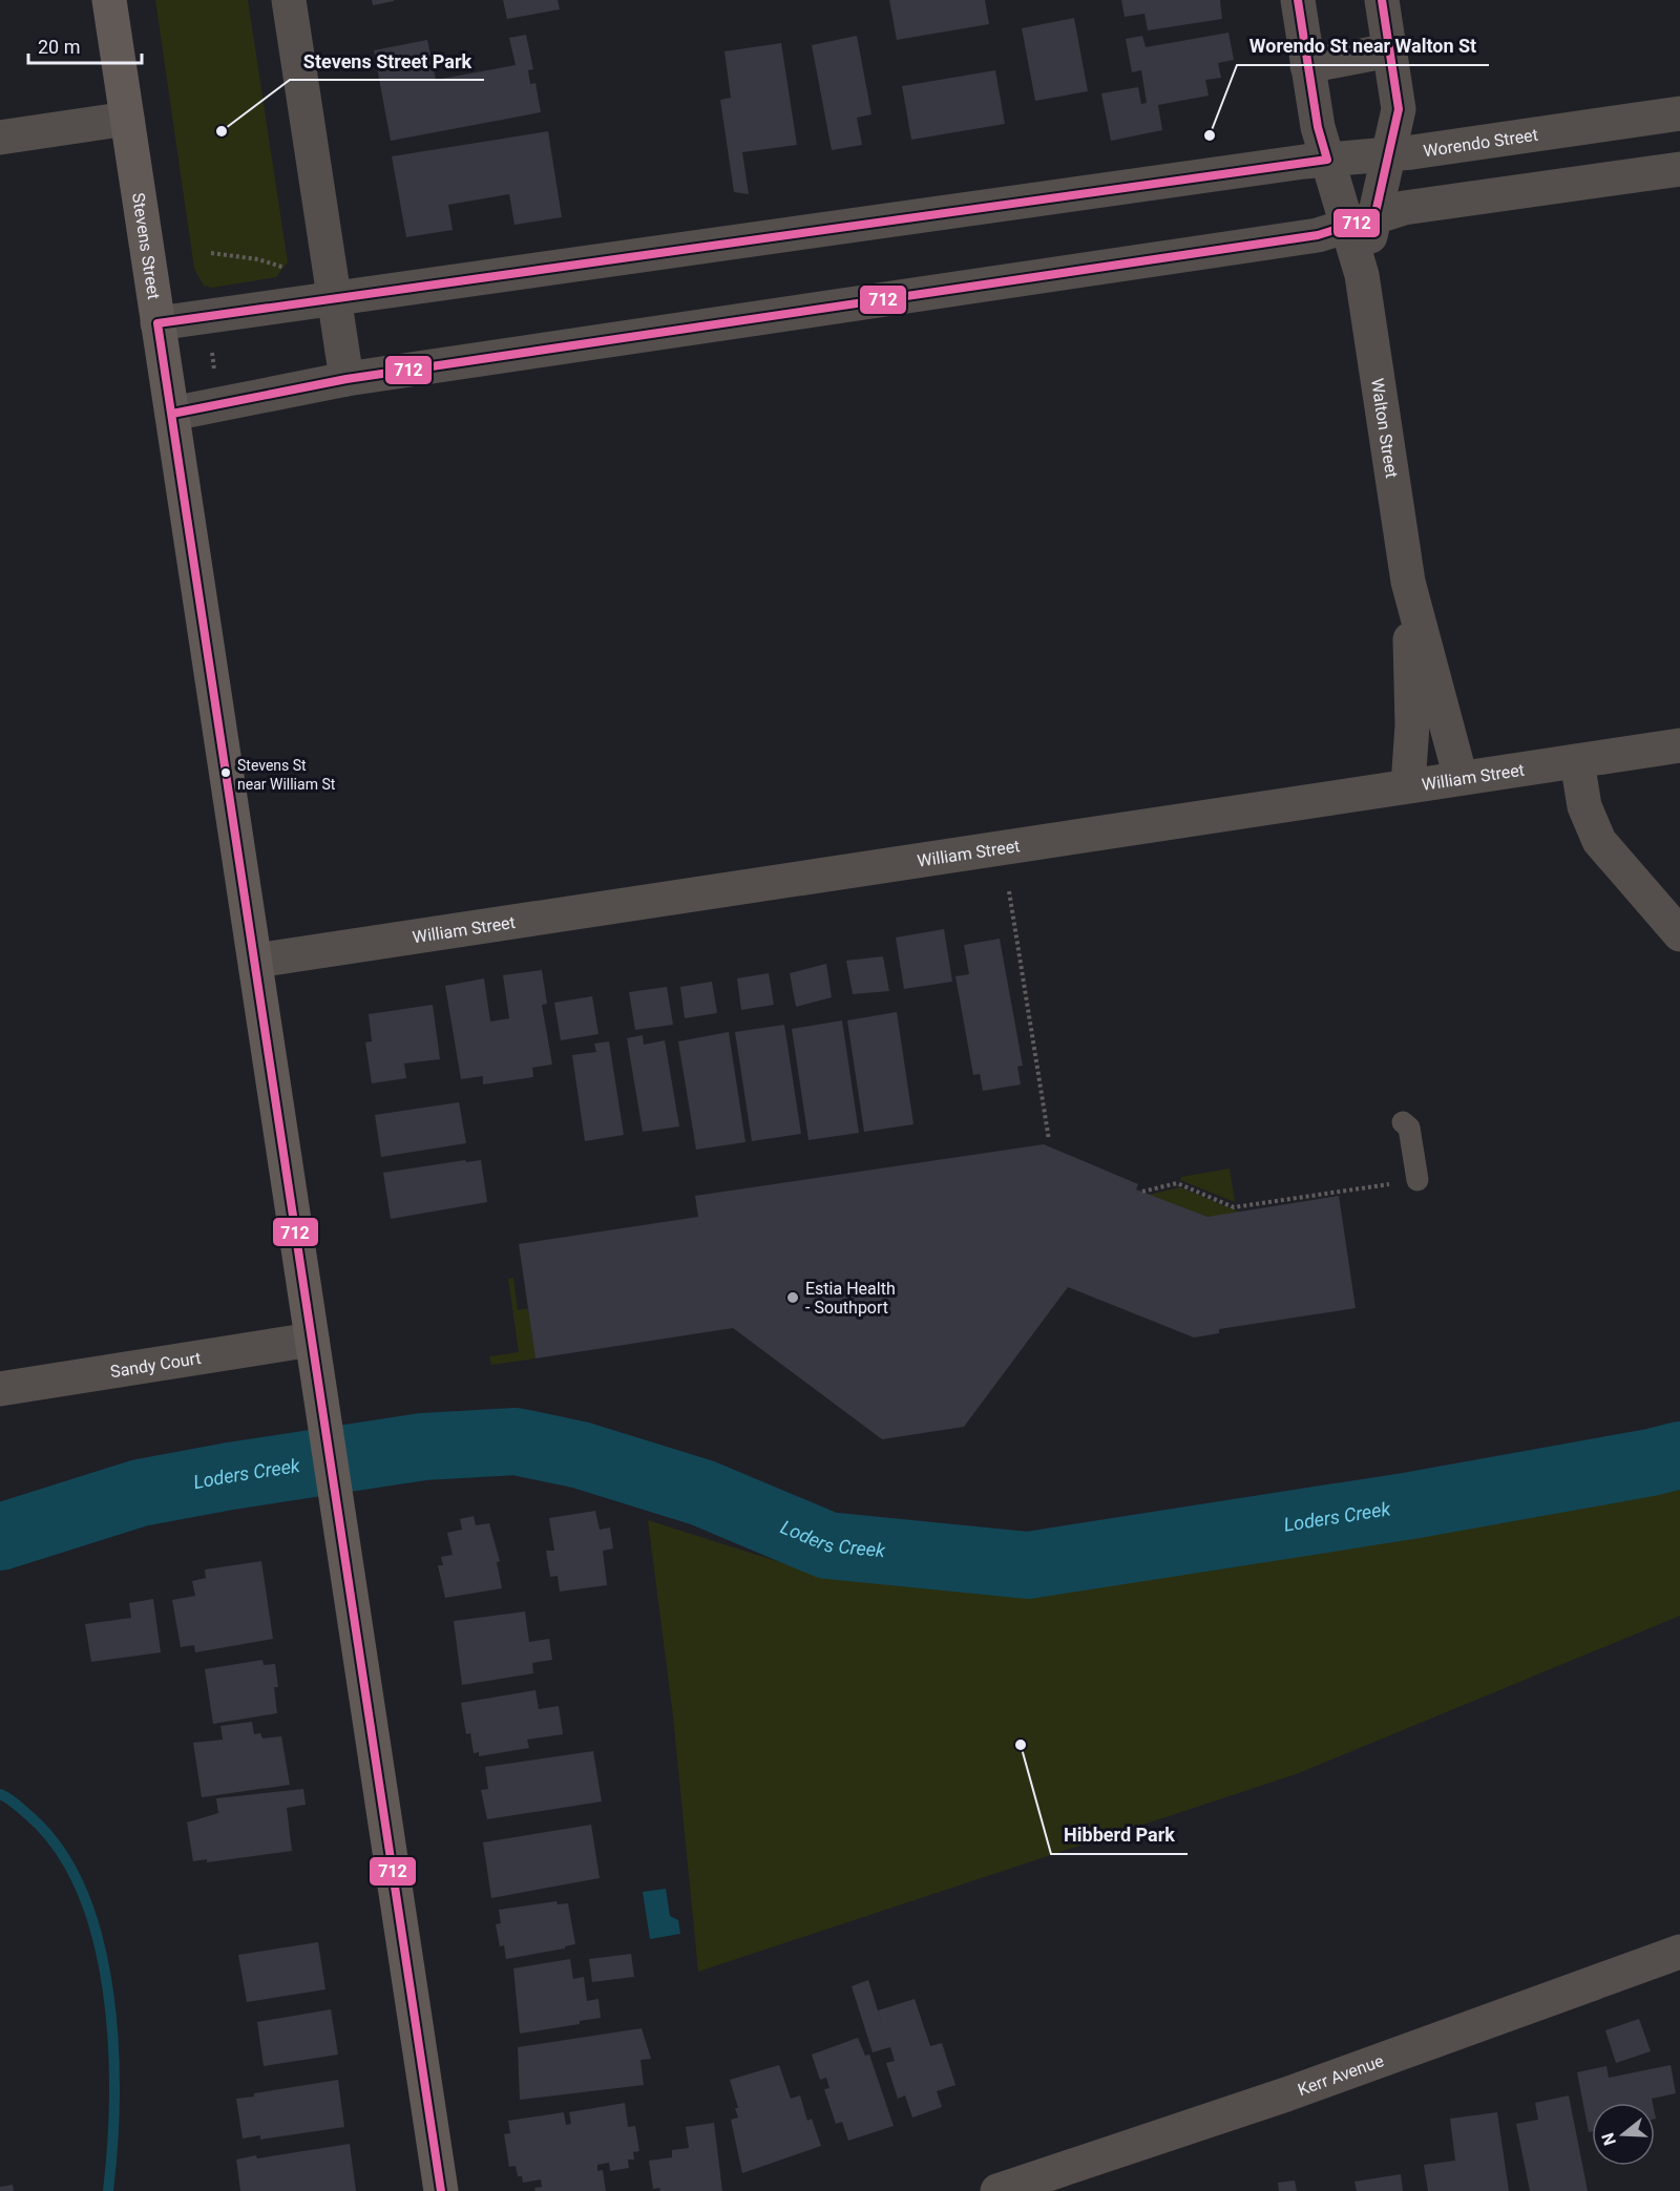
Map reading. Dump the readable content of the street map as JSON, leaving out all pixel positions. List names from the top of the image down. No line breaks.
{"streets":{"main road":["Stevens Street"],"street":["Worendo Street","Walton Street","William Street","Sandy Court","Kerr Avenue"]},"crossings":[["Worendo Street","Stevens Street"],["Worendo Street","Walton Street"],["Stevens Street","William Street"],["Stevens Street","Sandy Court"],["Walton Street","William Street"]],"water":["Loders Creek"],"places":["Stevens Street Park","Worendo St near Walton St","Stevens St near William St","Estia Health - Southport","Hibberd Park"],"lines":["transit line 712"],"scale_bar":"20 m","north":"left"}
